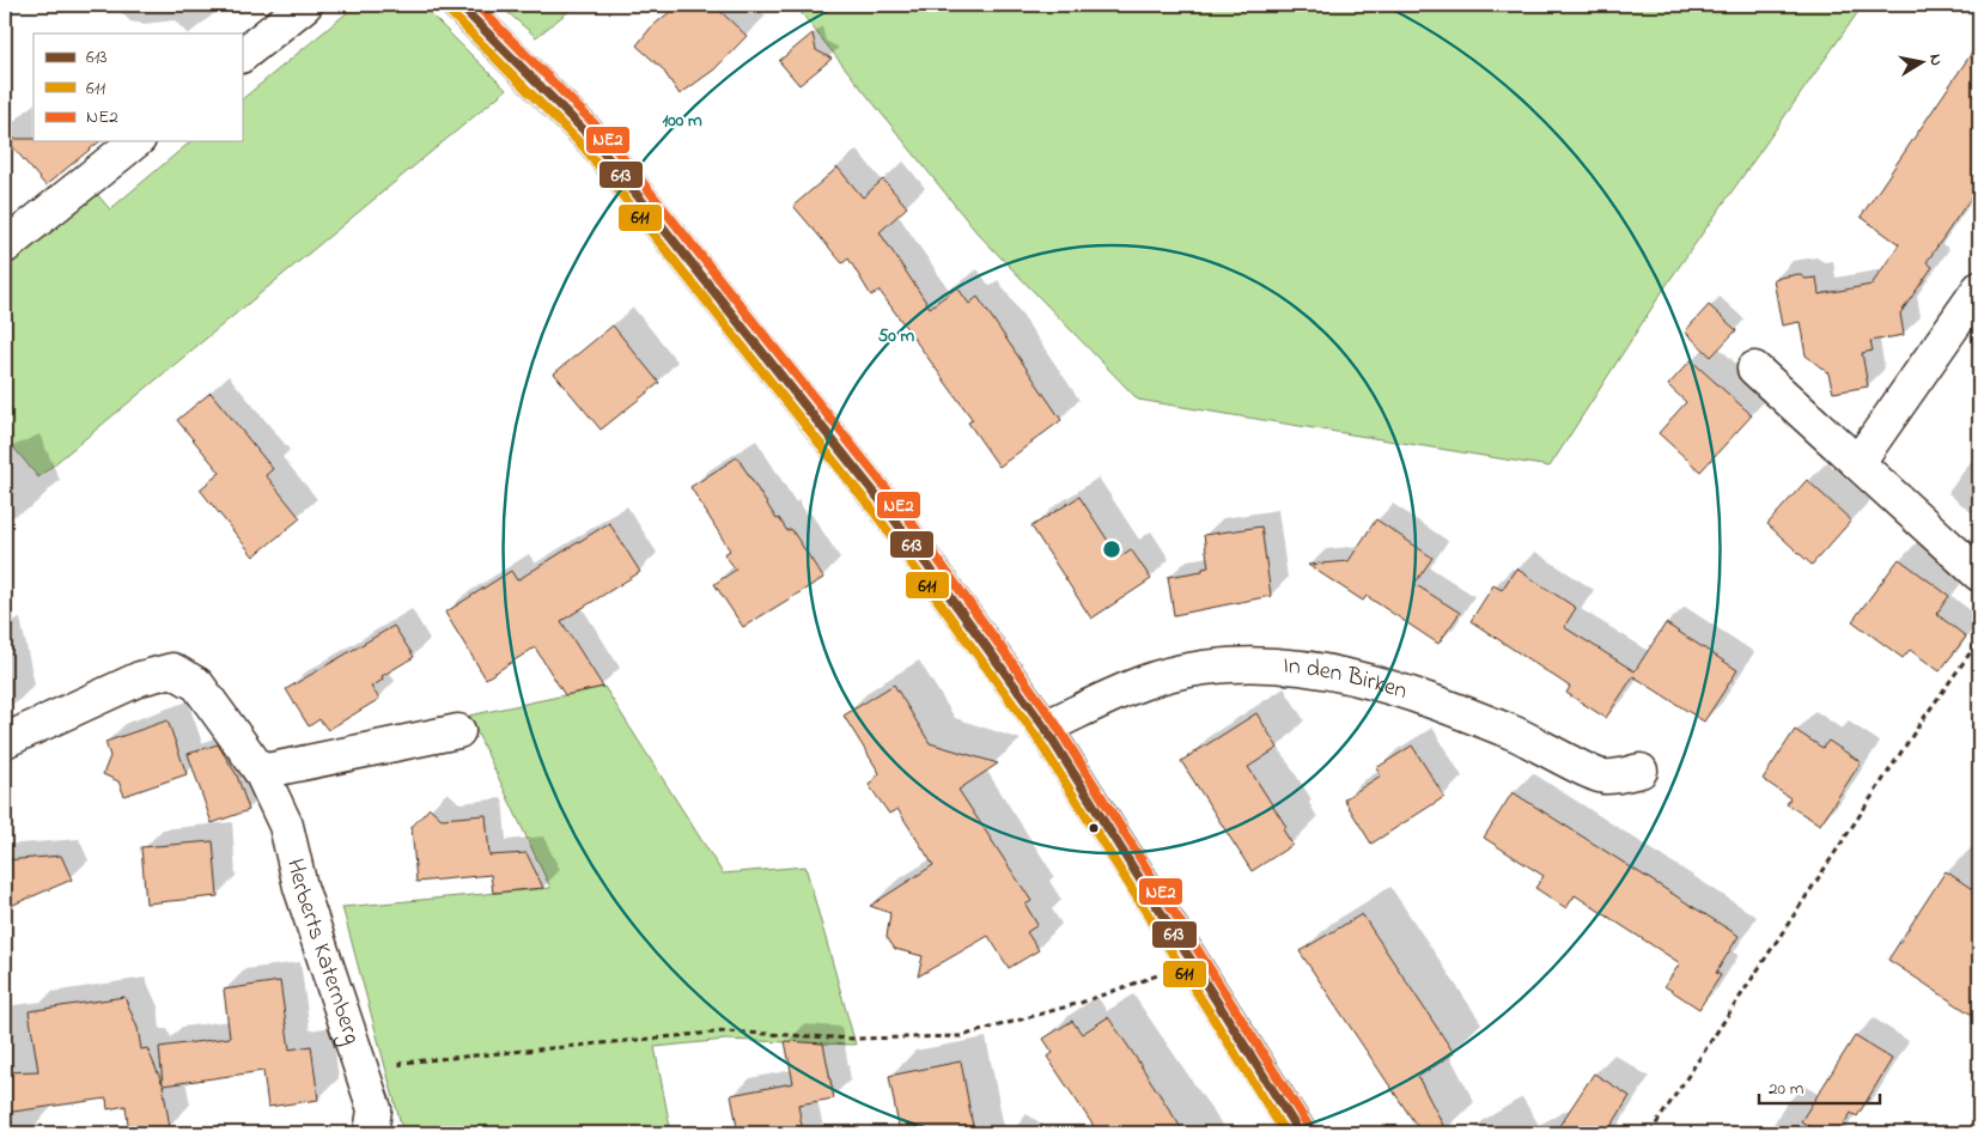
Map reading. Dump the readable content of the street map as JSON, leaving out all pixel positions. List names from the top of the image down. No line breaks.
{"streets":{"street":["In den Birken","Herberts Katernberg"]},"lines":["transit line 613","transit line NE2","transit line 611"],"legend":["613","611","NE2"],"scale_bar":"20 m","north":"right","rings":["100 m","50 m"]}
